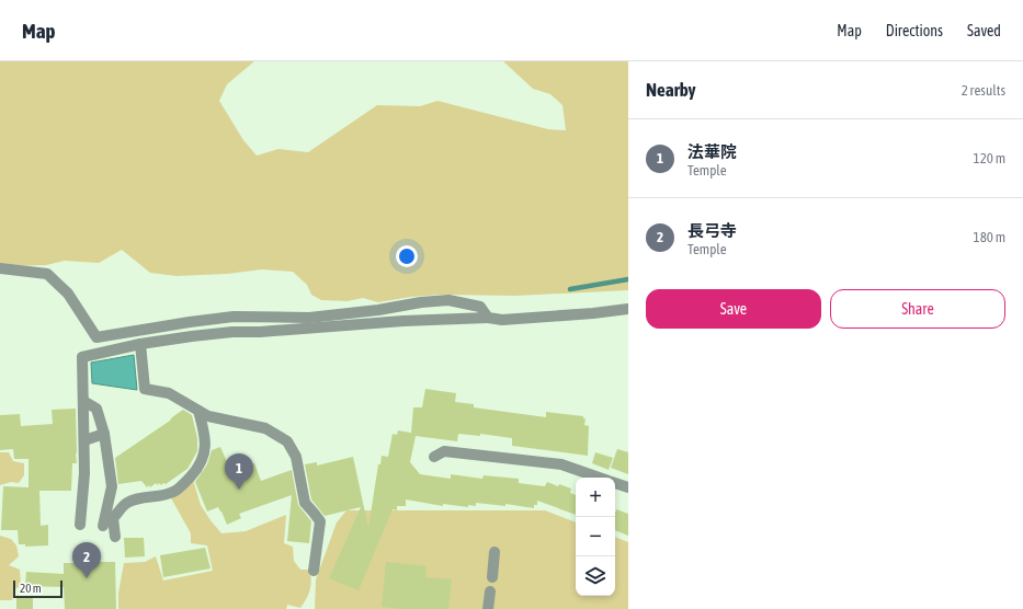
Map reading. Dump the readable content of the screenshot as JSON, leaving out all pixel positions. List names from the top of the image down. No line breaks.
{"scale_bar":"20 m","page":{"header":"Map","nav":["Map","Directions","Saved"],"heading":["Nearby","2 results"],"list":[{"mark":"1","name":"法華院","note":"Temple","value":"120 m"},{"mark":"2","name":"長弓寺","note":"Temple","value":"180 m"}],"buttons":["Save","Share"],"pins":["1","2"],"map_buttons":["+","−"],"scale":"20 m"}}
